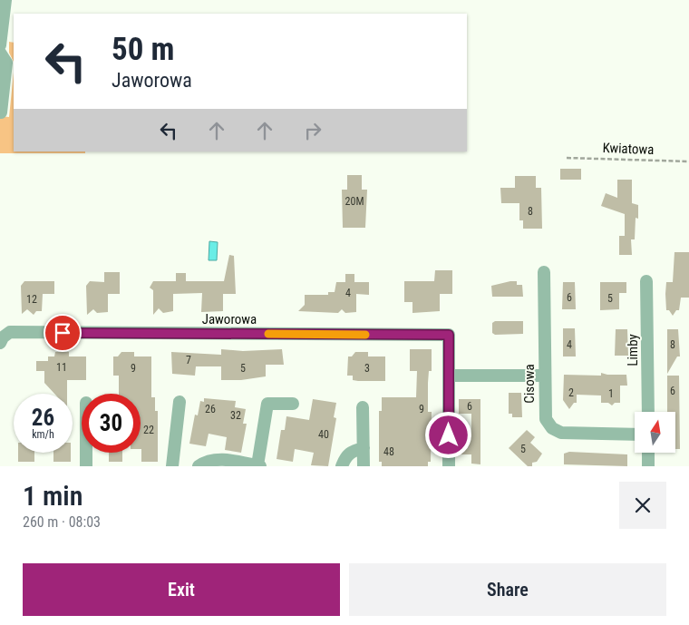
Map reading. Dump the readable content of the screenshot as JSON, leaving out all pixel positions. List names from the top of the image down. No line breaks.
{"streets":{"street":["Jaworowa","Limby","Cisowa"],"path":["Kwiatowa"]},"house_numbers":["20M","8","4","6","5","12","4","8","7","11","9","5","3","6","2","1","6","26","9","32","22","40","5","48"],"north":"top","page":{"turn":["50 m","Jaworowa"],"speed":"26 km/h","limit":"30","heading":["1 min","260 m · 08:03"],"buttons":["Exit","Share"]}}
